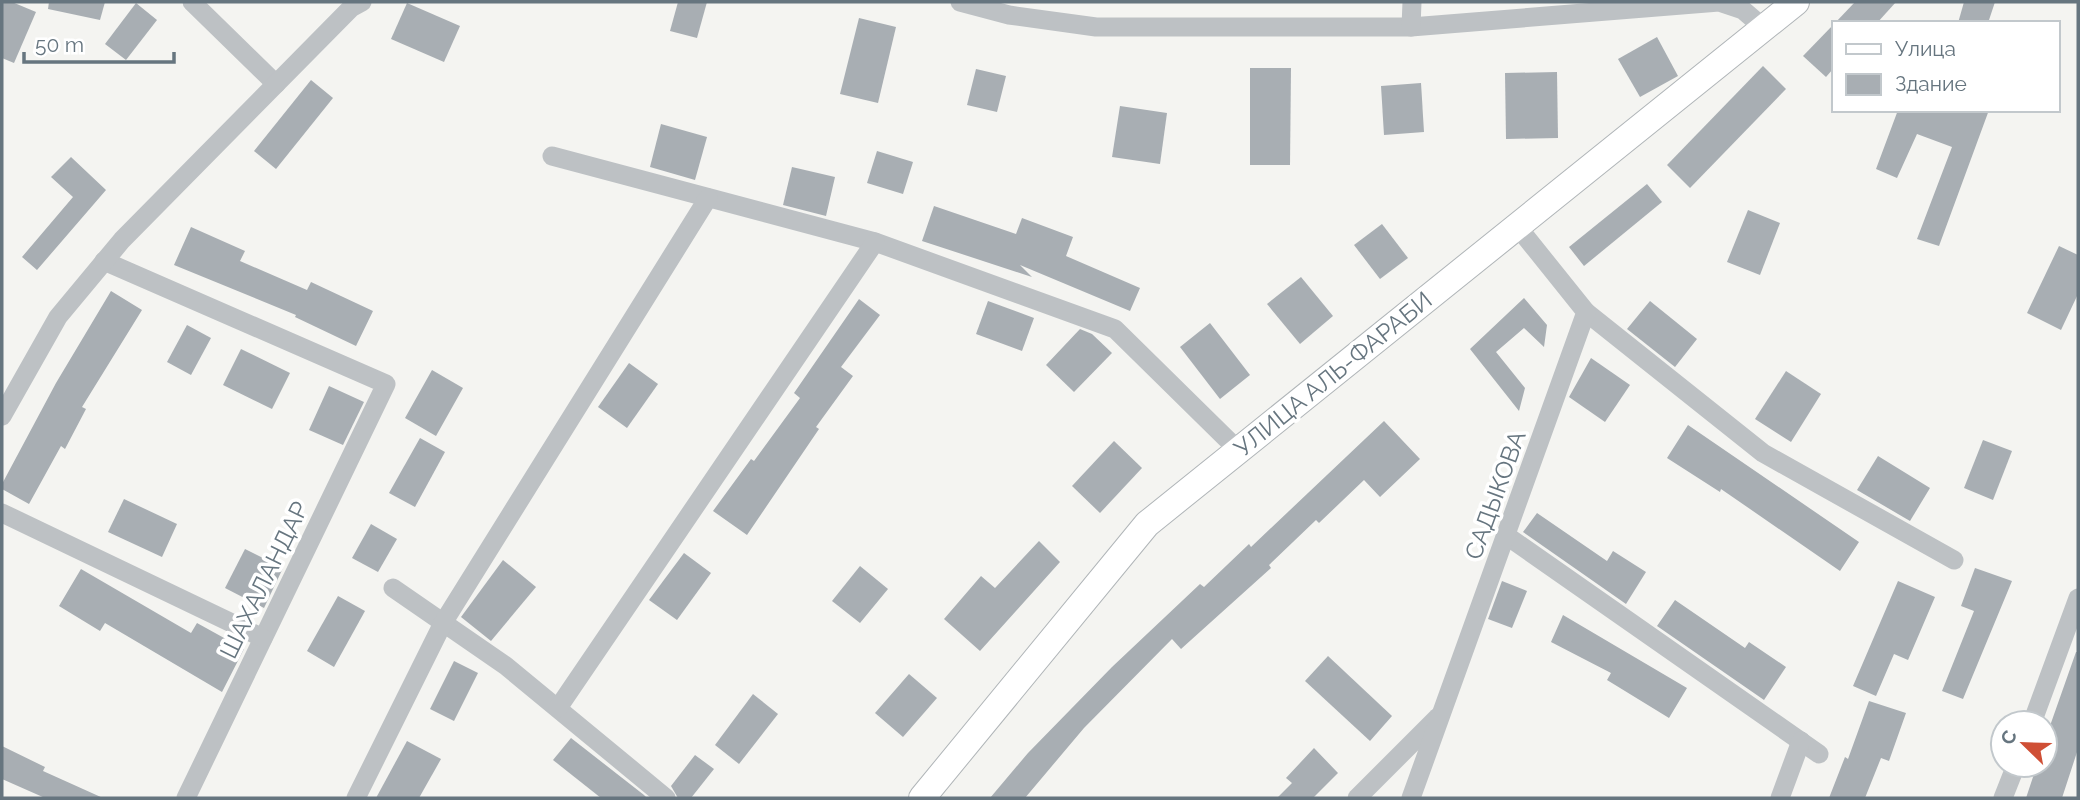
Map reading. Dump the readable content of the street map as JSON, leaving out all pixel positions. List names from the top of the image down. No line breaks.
{"streets":{"main road":["УЛИЦА АЛЬ-ФАРАБИ"],"street":["САДЫКОВА","ШАХАЛАНДАР"]},"legend":["Улица","Здание"],"scale_bar":"50 m","north":"top left"}
